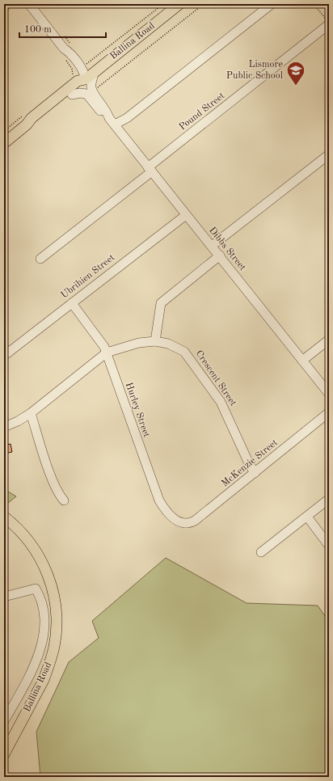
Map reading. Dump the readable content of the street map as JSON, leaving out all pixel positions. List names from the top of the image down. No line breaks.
{"streets":{"main road":["Ballina Road"],"street":["Pound Street","Dibbs Street","Ubrihien Street","Crescent Street","Hurley Street","McKenzie Street"]},"crossings":[["Ballina Road","Dibbs Street"],["Pound Street","Dibbs Street"],["Dibbs Street","Ubrihien Street"],["Ubrihien Street","Hurley Street"],["Crescent Street","Hurley Street"],["Crescent Street","McKenzie Street"],["Hurley Street","McKenzie Street"]],"places":{"school or university":["Lismore Public School"]},"scale_bar":"100 m"}
